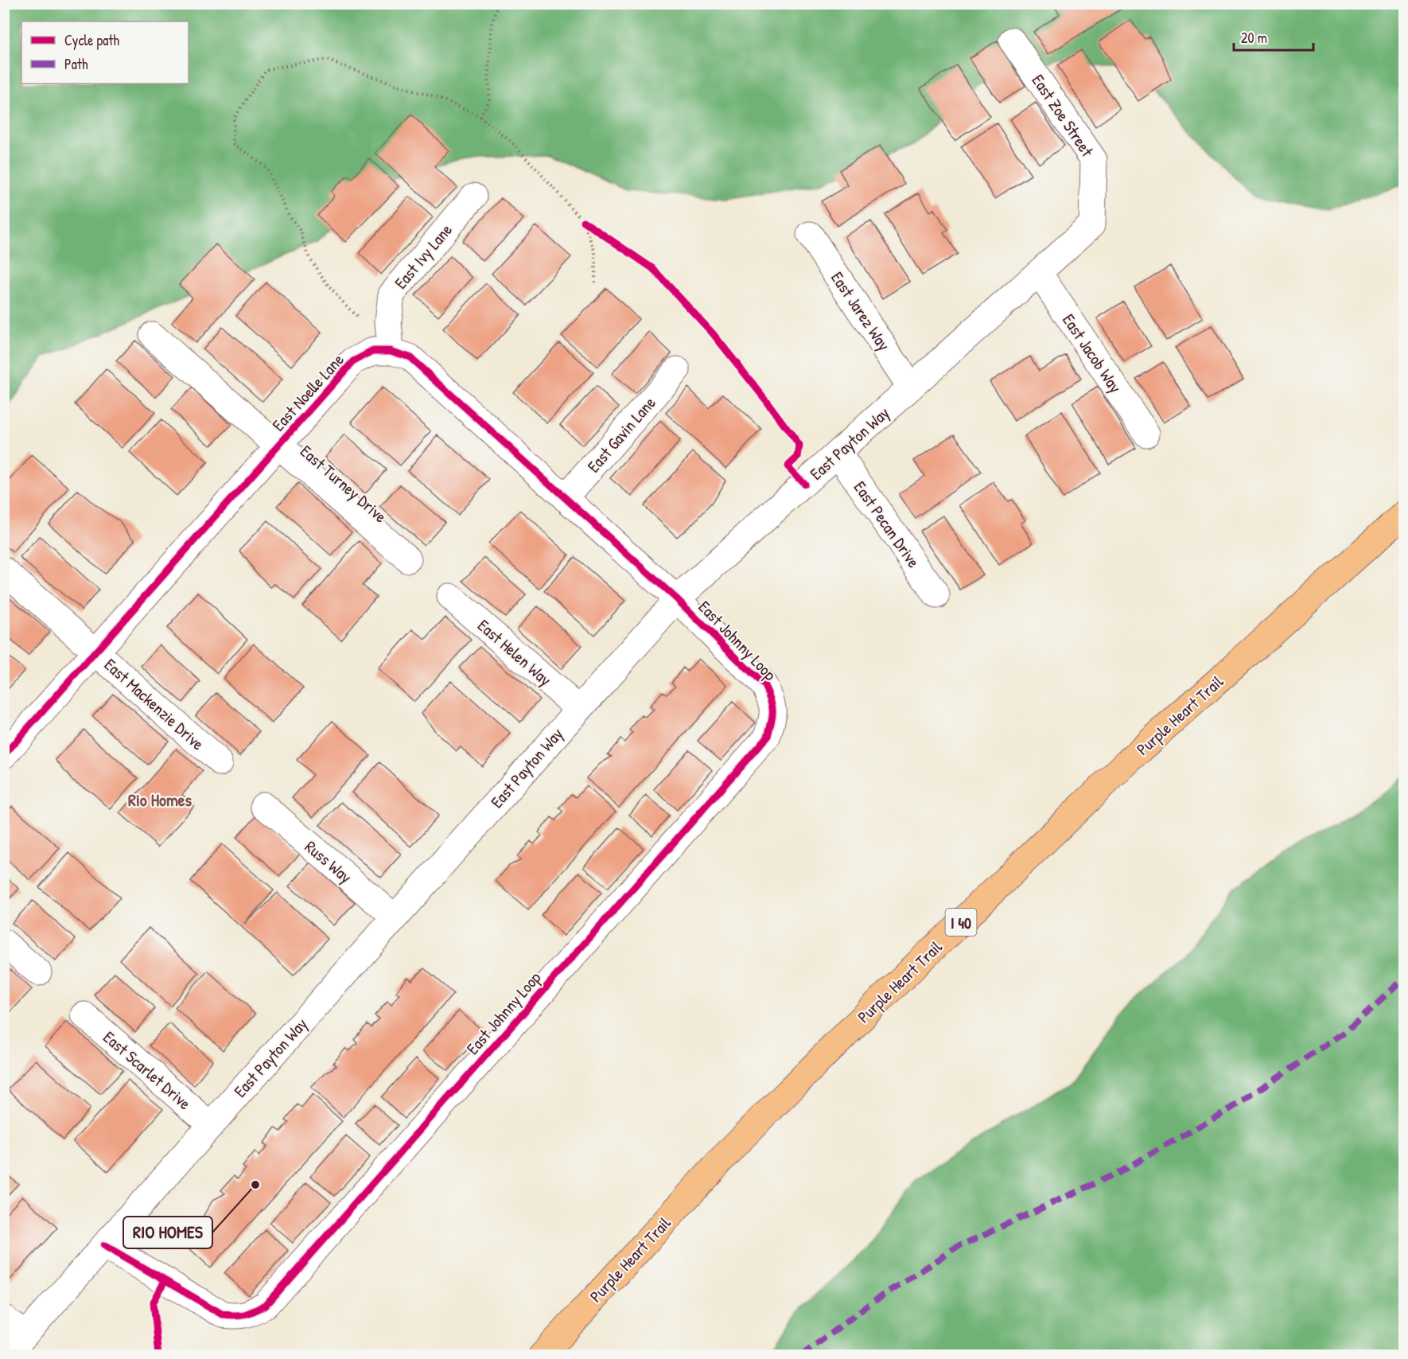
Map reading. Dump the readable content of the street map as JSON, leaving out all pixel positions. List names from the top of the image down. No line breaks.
{"streets":{"highway":["Purple Heart Trail","I 40"],"street":["East Zoe Street","East Ivy Lane","East Jarez Way","East Jacob Way","East Noelle Lane","East Gavin Lane","East Payton Way","East Turney Drive","East Pecan Drive","East Johnny Loop","East Helen Way","East Mackenzie Drive","Russ Way","East Scarlet Drive"]},"crossings":[["East Zoe Street","East Payton Way"],["East Ivy Lane","East Noelle Lane"],["East Jarez Way","East Payton Way"],["East Jacob Way","East Payton Way"],["East Noelle Lane","East Gavin Lane"],["East Noelle Lane","East Payton Way"],["East Noelle Lane","East Turney Drive"],["East Noelle Lane","East Johnny Loop"],["East Noelle Lane","East Mackenzie Drive"],["East Payton Way","East Pecan Drive"],["East Payton Way","East Johnny Loop"],["East Payton Way","East Helen Way"],["East Payton Way","Russ Way"],["East Payton Way","East Scarlet Drive"]],"districts":["Rio Homes"],"places":["RIO HOMES"],"legend":["Cycle path","Path"],"scale_bar":"20 m"}
